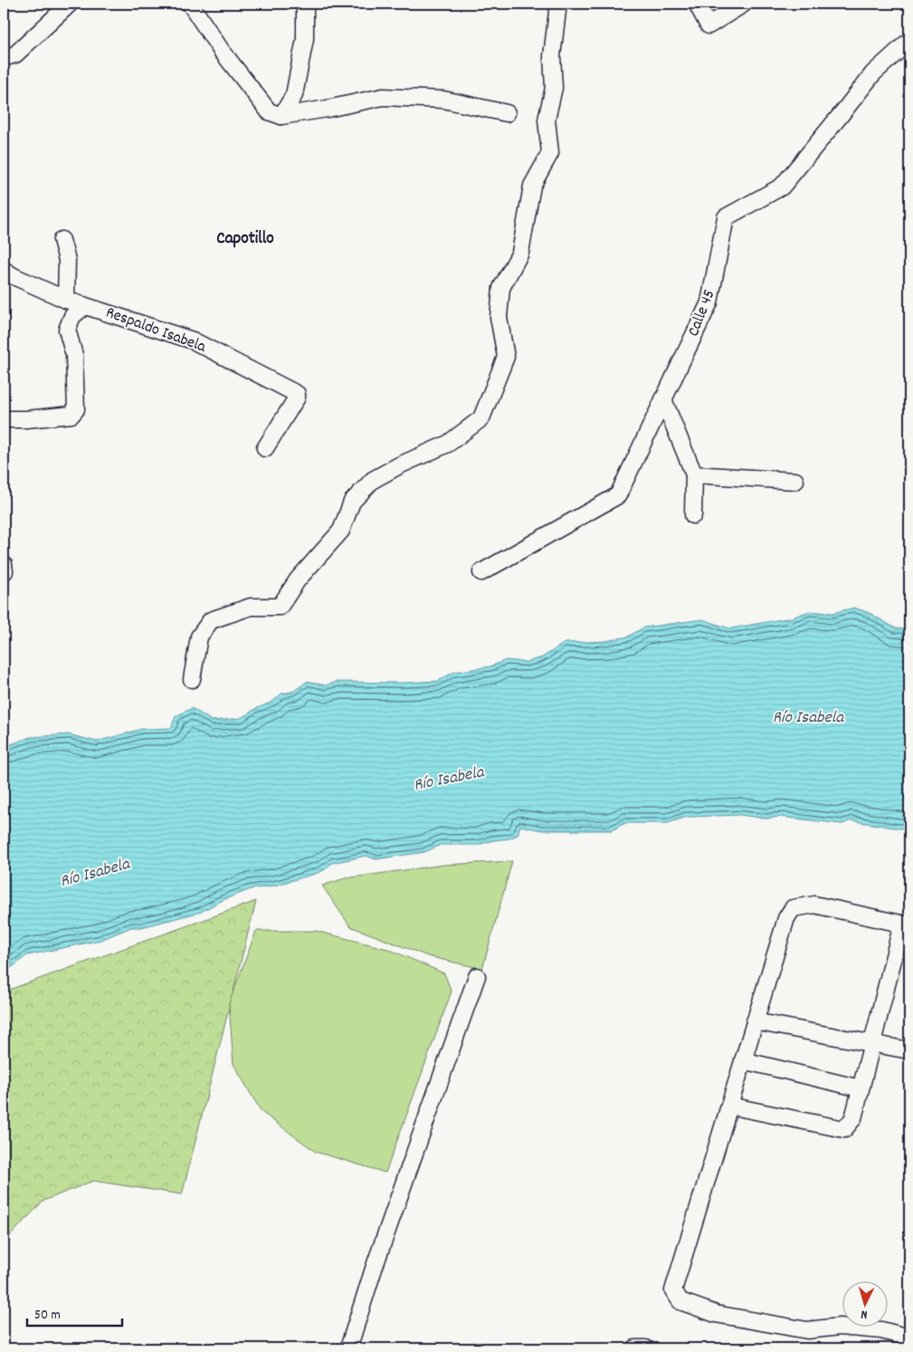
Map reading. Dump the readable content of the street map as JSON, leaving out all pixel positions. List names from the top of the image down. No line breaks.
{"streets":{"street":["Calle 45","Respaldo Isabela"]},"districts":["Capotillo"],"water":["Río Isabela"],"scale_bar":"50 m","north":"bottom"}
